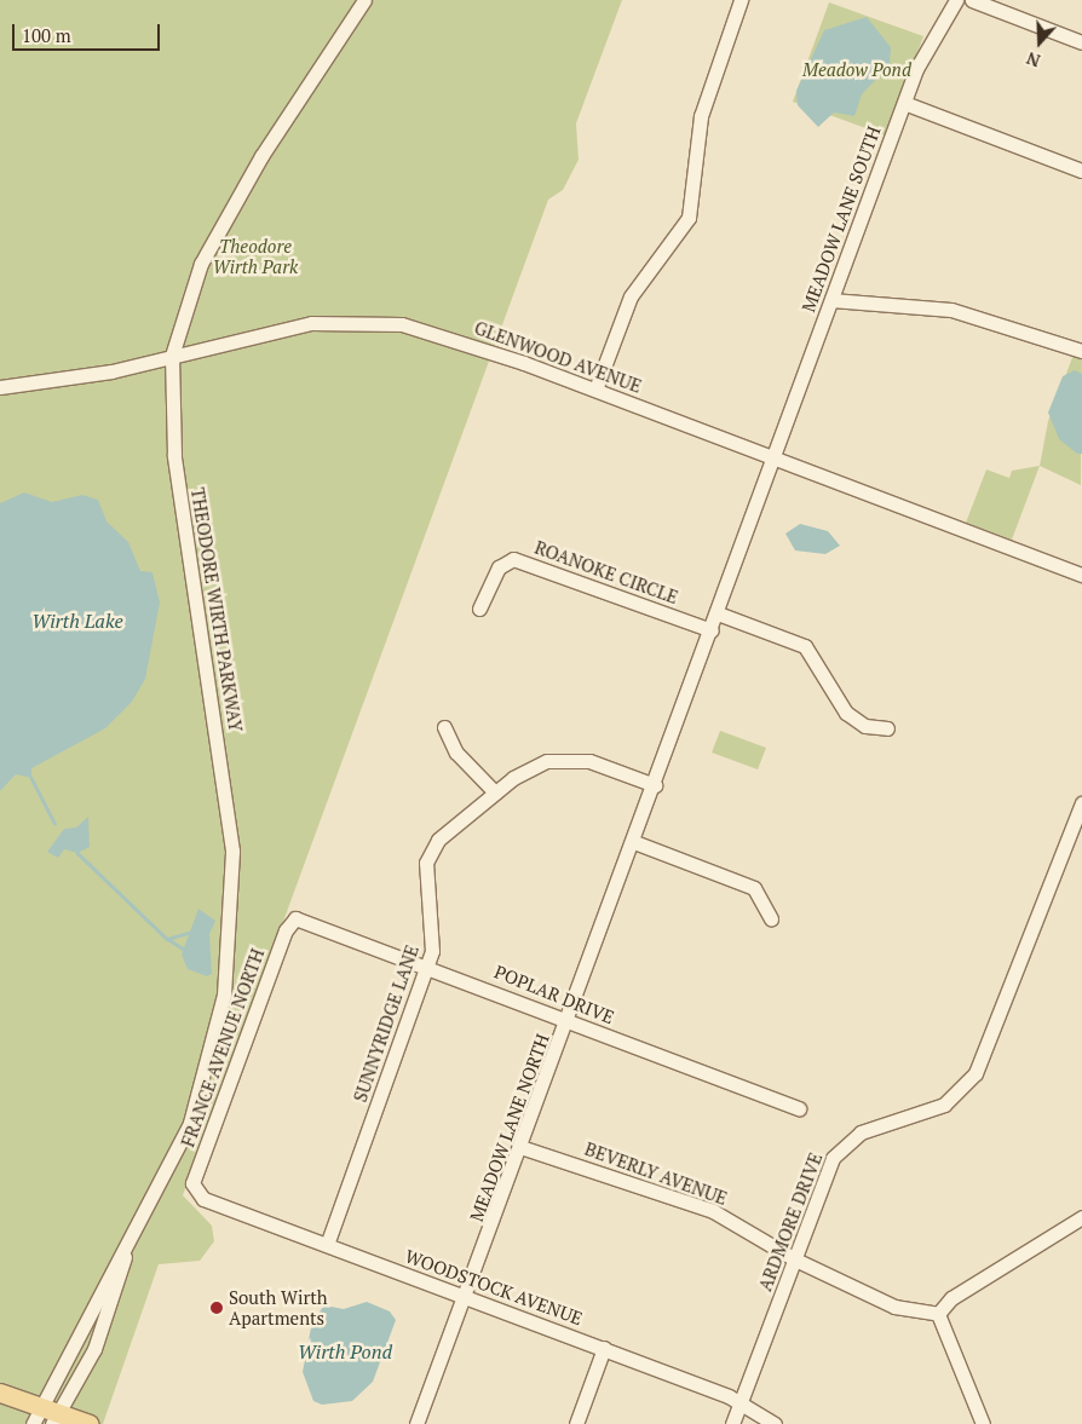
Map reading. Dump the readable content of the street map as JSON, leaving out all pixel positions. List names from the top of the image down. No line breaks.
{"streets":{"street":["MEADOW LANE SOUTH","GLENWOOD AVENUE","ROANOKE CIRCLE","THEODORE WIRTH PARKWAY","POPLAR DRIVE","SUNNYRIDGE LANE","FRANCE AVENUE NORTH","MEADOW LANE NORTH","BEVERLY AVENUE","ARDMORE DRIVE","WOODSTOCK AVENUE"]},"crossings":[["MEADOW LANE SOUTH","GLENWOOD AVENUE"],["GLENWOOD AVENUE","THEODORE WIRTH PARKWAY"],["ROANOKE CIRCLE","MEADOW LANE NORTH"],["POPLAR DRIVE","SUNNYRIDGE LANE"],["POPLAR DRIVE","FRANCE AVENUE NORTH"],["POPLAR DRIVE","MEADOW LANE NORTH"],["SUNNYRIDGE LANE","MEADOW LANE NORTH"],["SUNNYRIDGE LANE","WOODSTOCK AVENUE"],["FRANCE AVENUE NORTH","WOODSTOCK AVENUE"],["MEADOW LANE NORTH","BEVERLY AVENUE"],["MEADOW LANE NORTH","WOODSTOCK AVENUE"],["BEVERLY AVENUE","ARDMORE DRIVE"],["ARDMORE DRIVE","WOODSTOCK AVENUE"]],"water":["Wirth Lake","Wirth Pond"],"parks":["Meadow Pond","Theodore Wirth Park"],"places":["South Wirth Apartments"],"scale_bar":"100 m","north":"bottom"}
